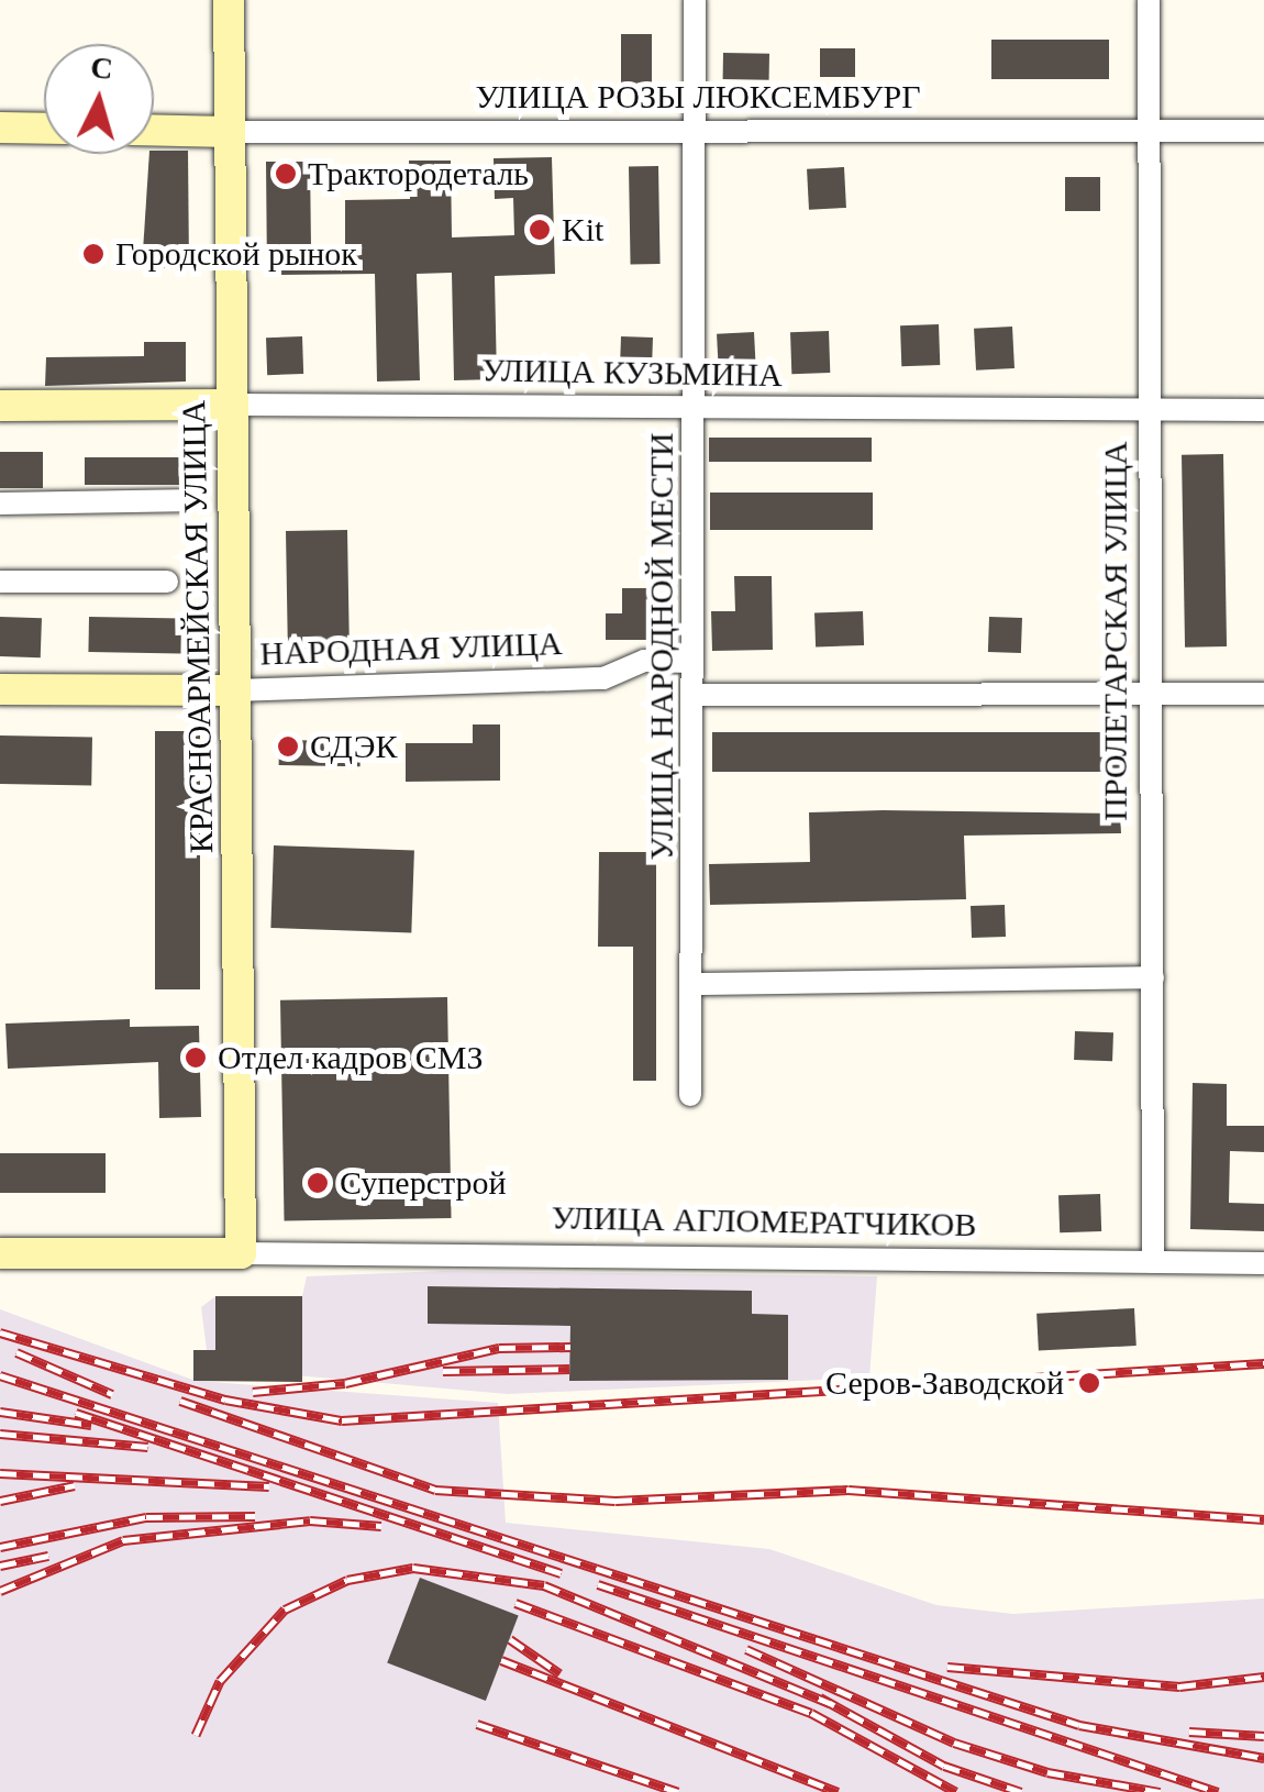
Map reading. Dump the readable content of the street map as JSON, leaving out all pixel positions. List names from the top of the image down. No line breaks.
{"streets":{"street":["УЛИЦА РОЗЫ ЛЮКСЕМБУРГ","УЛИЦА КУЗЬМИНА","КРАСНОАРМЕЙСКАЯ УЛИЦА","ПРОЛЕТАРСКАЯ УЛИЦА","УЛИЦА НАРОДНОЙ МЕСТИ","НАРОДНАЯ УЛИЦА","УЛИЦА АГЛОМЕРАТЧИКОВ"]},"crossings":[["УЛИЦА РОЗЫ ЛЮКСЕМБУРГ","КРАСНОАРМЕЙСКАЯ УЛИЦА"],["УЛИЦА РОЗЫ ЛЮКСЕМБУРГ","ПРОЛЕТАРСКАЯ УЛИЦА"],["УЛИЦА РОЗЫ ЛЮКСЕМБУРГ","УЛИЦА НАРОДНОЙ МЕСТИ"],["УЛИЦА КУЗЬМИНА","КРАСНОАРМЕЙСКАЯ УЛИЦА"],["УЛИЦА КУЗЬМИНА","ПРОЛЕТАРСКАЯ УЛИЦА"],["УЛИЦА КУЗЬМИНА","УЛИЦА НАРОДНОЙ МЕСТИ"],["КРАСНОАРМЕЙСКАЯ УЛИЦА","НАРОДНАЯ УЛИЦА"],["КРАСНОАРМЕЙСКАЯ УЛИЦА","УЛИЦА АГЛОМЕРАТЧИКОВ"],["ПРОЛЕТАРСКАЯ УЛИЦА","УЛИЦА АГЛОМЕРАТЧИКОВ"],["УЛИЦА НАРОДНОЙ МЕСТИ","НАРОДНАЯ УЛИЦА"]],"places":["Трактородеталь","Kit","Городской рынок","СДЭК","Отдел кадров СМЗ","Суперстрой","Серов-Заводской"],"north":"top"}
